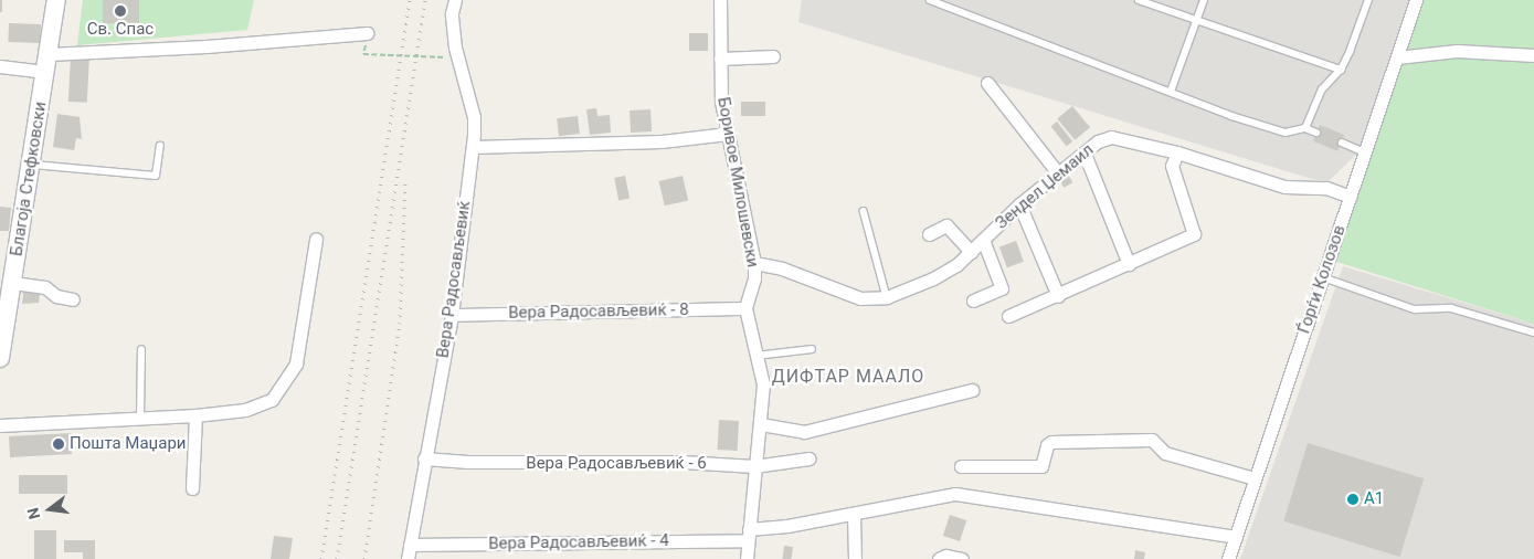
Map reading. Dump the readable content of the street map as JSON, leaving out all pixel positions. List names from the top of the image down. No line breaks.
{"streets":{"main road":["Благоја Стефковски"],"street":["Боривое Милошевски","Зендел Џемаил","Вера Радосављевиќ","Ѓорѓи Колозов","Вера Радосављевиќ - 8","Вера Радосављевиќ - 6","Вера Радосављевиќ - 4"]},"crossings":[["Боривое Милошевски","Зендел Џемаил"],["Боривое Милошевски","Вера Радосављевиќ - 8"],["Боривое Милошевски","Вера Радосављевиќ - 6"],["Боривое Милошевски","Вера Радосављевиќ - 4"],["Зендел Џемаил","Ѓорѓи Колозов"],["Вера Радосављевиќ","Вера Радосављевиќ - 8"],["Вера Радосављевиќ","Вера Радосављевиќ - 6"],["Вера Радосављевиќ","Вера Радосављевиќ - 4"],["Ѓорѓи Колозов","Вера Радосављевиќ - 4"]],"districts":["ДИФТАР МААЛО"],"places":["Св. Спас","Пошта Маџари","А1"],"north":"left"}
